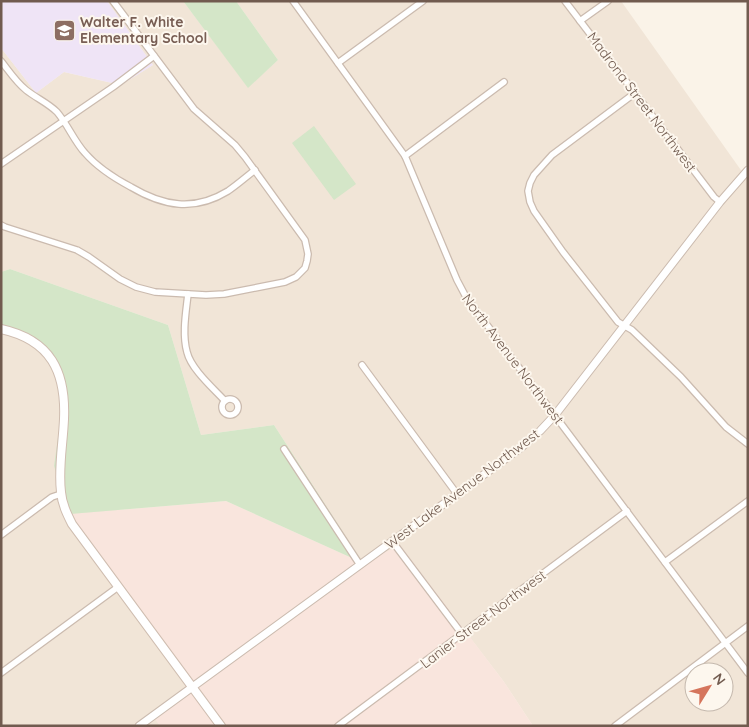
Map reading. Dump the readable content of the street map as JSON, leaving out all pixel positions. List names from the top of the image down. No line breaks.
{"streets":{"street":["Madrona Street Northwest","North Avenue Northwest","West Lake Avenue Northwest","Lanier Street Northwest"]},"crossings":[["Madrona Street Northwest","West Lake Avenue Northwest"],["North Avenue Northwest","West Lake Avenue Northwest"],["North Avenue Northwest","Lanier Street Northwest"]],"places":{"school or university":["Walter F. White Elementary School"]},"north":"top right"}
